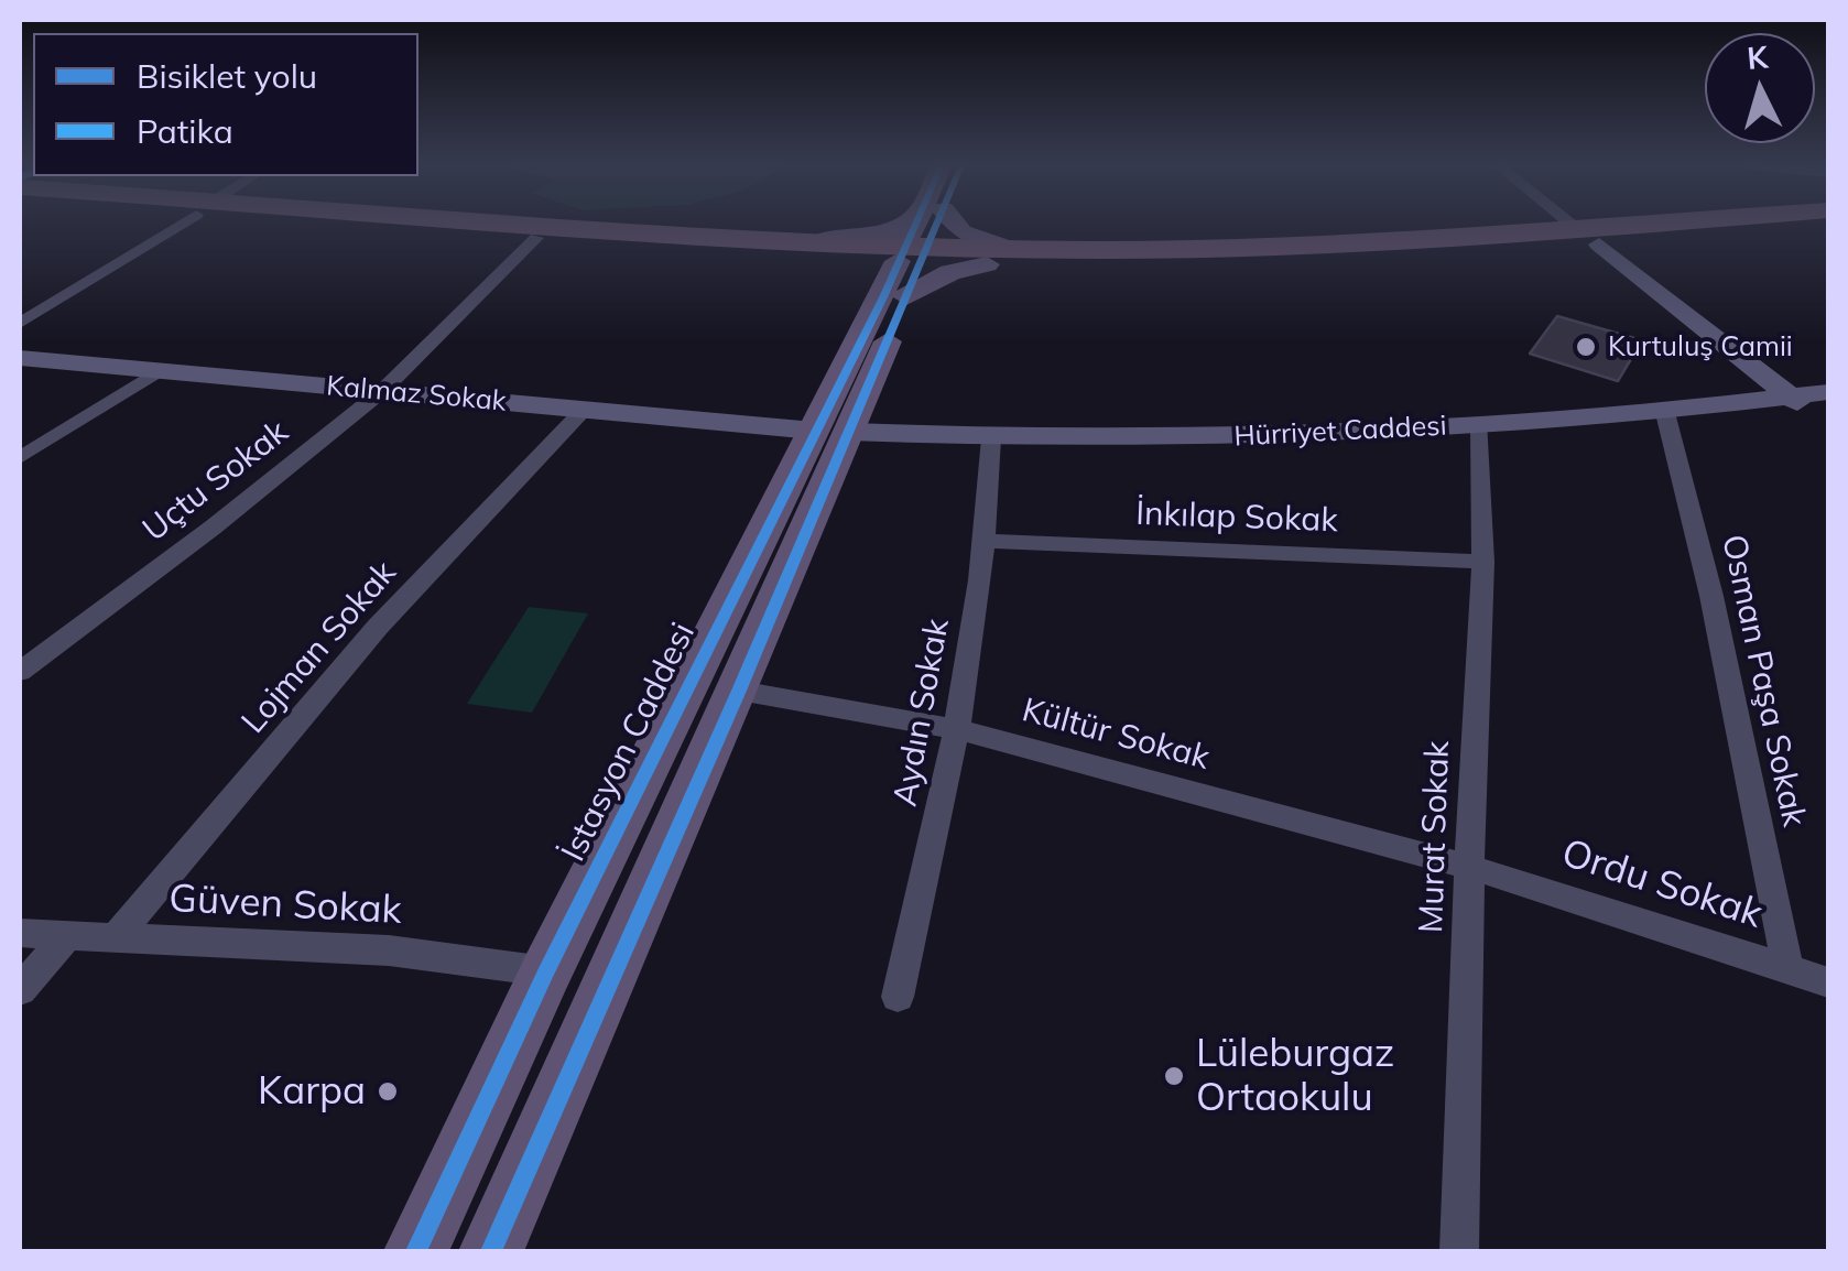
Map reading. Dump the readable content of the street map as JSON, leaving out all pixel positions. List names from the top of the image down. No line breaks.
{"streets":{"main road":["İstasyon Caddesi"],"street":["Kalmaz Sokak","Hürriyet Caddesi","Uçtu Sokak","İnkılap Sokak","Lojman Sokak","Osman Paşa Sokak","Aydın Sokak","Kültür Sokak","Murat Sokak","Ordu Sokak","Güven Sokak"]},"crossings":[["Kalmaz Sokak","Hürriyet Caddesi"],["Kalmaz Sokak","Uçtu Sokak"],["Kalmaz Sokak","Lojman Sokak"],["Kalmaz Sokak","İstasyon Caddesi"],["Hürriyet Caddesi","Osman Paşa Sokak"],["Hürriyet Caddesi","Aydın Sokak"],["Hürriyet Caddesi","İstasyon Caddesi"],["Hürriyet Caddesi","Murat Sokak"],["İnkılap Sokak","Aydın Sokak"],["İnkılap Sokak","Murat Sokak"],["Lojman Sokak","Güven Sokak"],["Osman Paşa Sokak","Ordu Sokak"],["Aydın Sokak","Kültür Sokak"],["Kültür Sokak","İstasyon Caddesi"],["Kültür Sokak","Murat Sokak"],["Kültür Sokak","Ordu Sokak"],["İstasyon Caddesi","Güven Sokak"],["Murat Sokak","Ordu Sokak"]],"places":["Kurtuluş Camii","Lüleburgaz Ortaokulu","Karpa"],"legend":["Bisiklet yolu","Patika"],"north":"top"}
